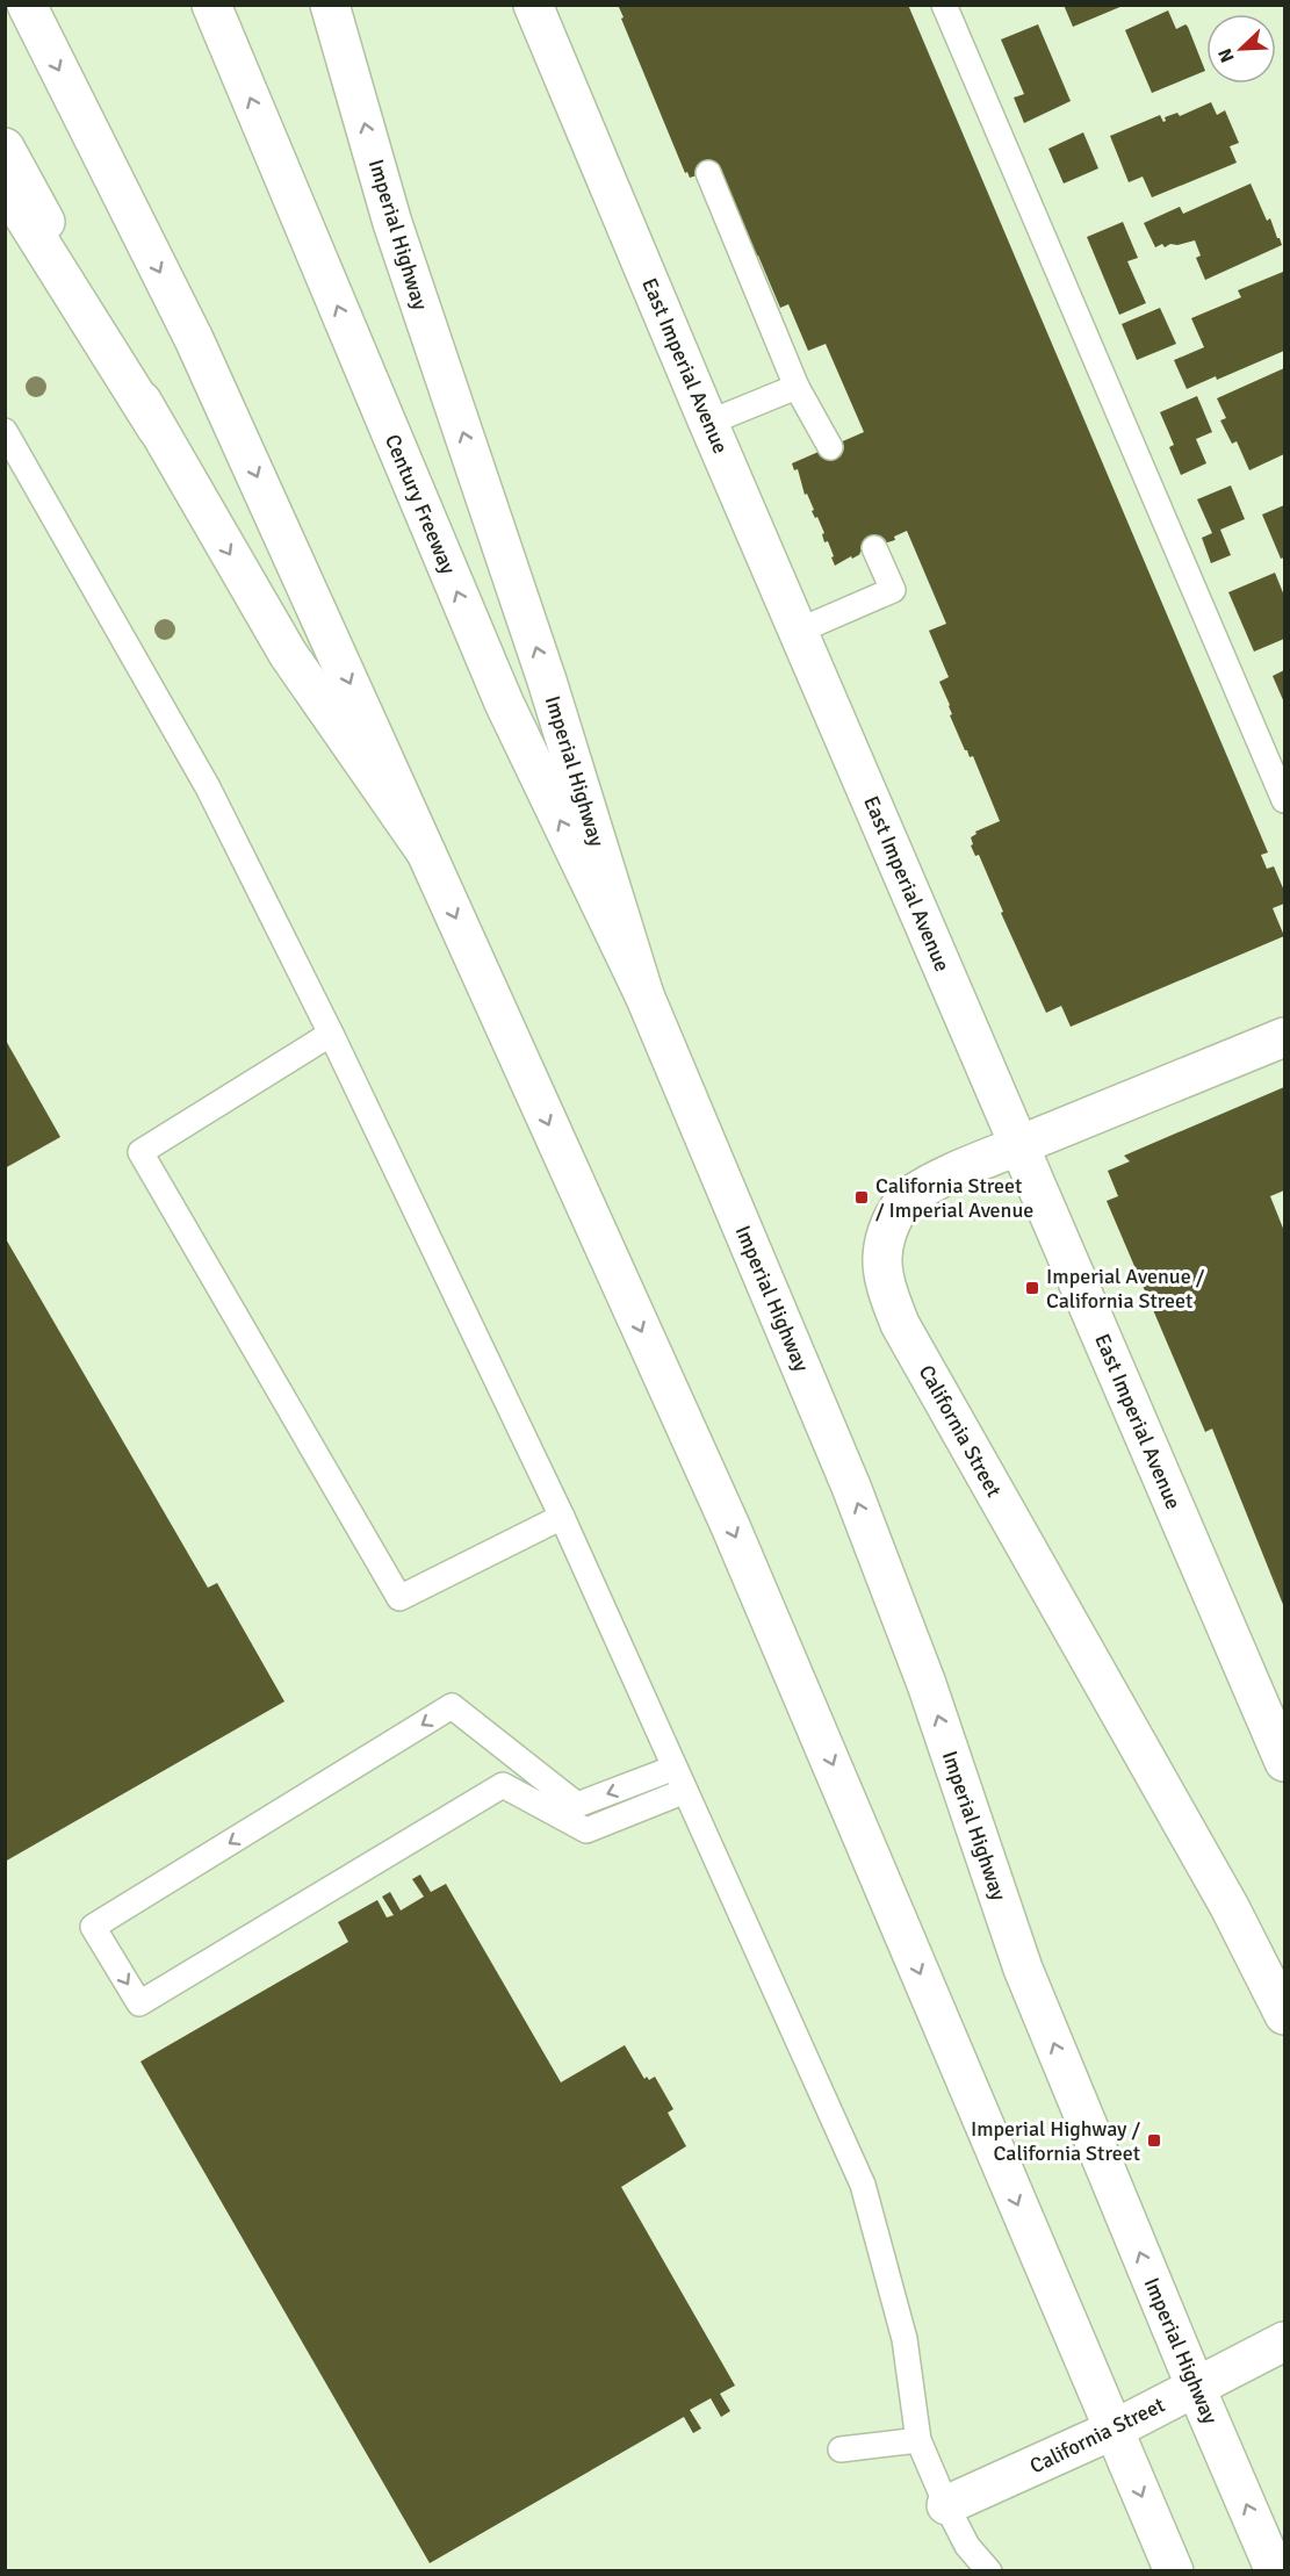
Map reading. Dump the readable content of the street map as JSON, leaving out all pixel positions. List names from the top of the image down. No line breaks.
{"streets":{"main road":["Imperial Highway","East Imperial Avenue","Century Freeway","California Street"]},"crossings":[["Imperial Highway","Century Freeway"],["Imperial Highway","California Street"],["East Imperial Avenue","California Street"]],"places":{"transit":["California Street / Imperial Avenue","Imperial Avenue / California Street","Imperial Highway / California Street"]},"north":"bottom left"}
